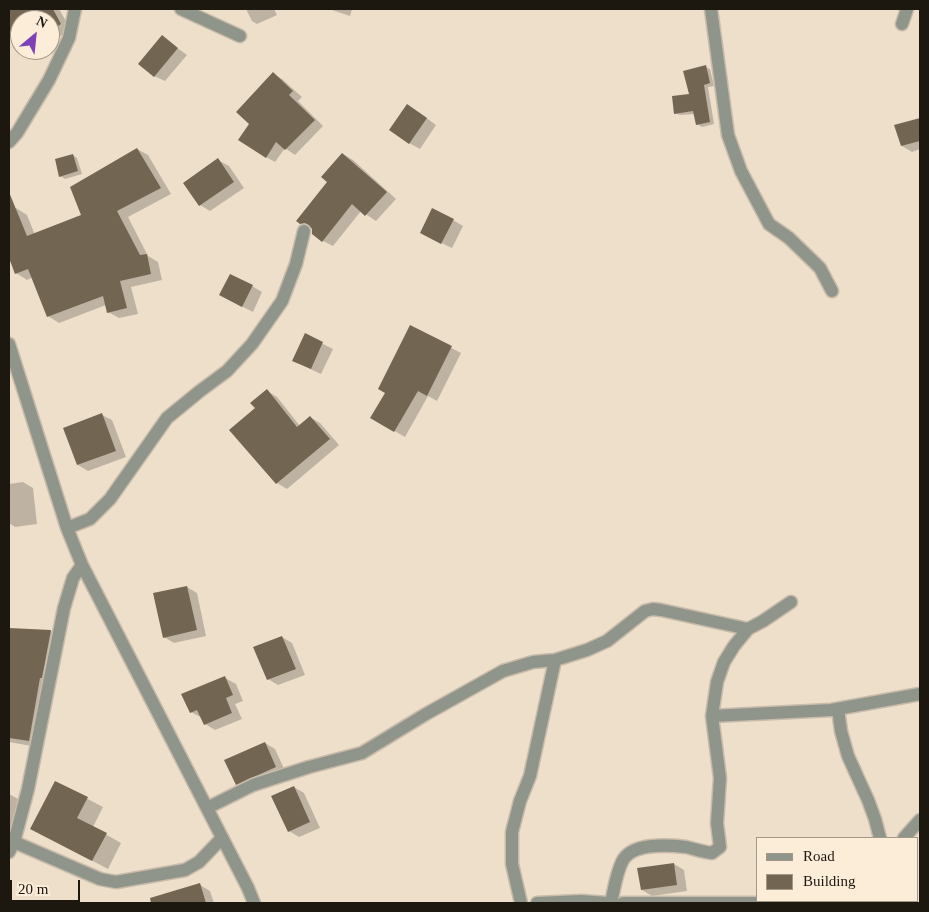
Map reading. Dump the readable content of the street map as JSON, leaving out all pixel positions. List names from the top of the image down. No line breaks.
{"legend":["Road","Building"],"scale_bar":"20 m","north":"top right"}
